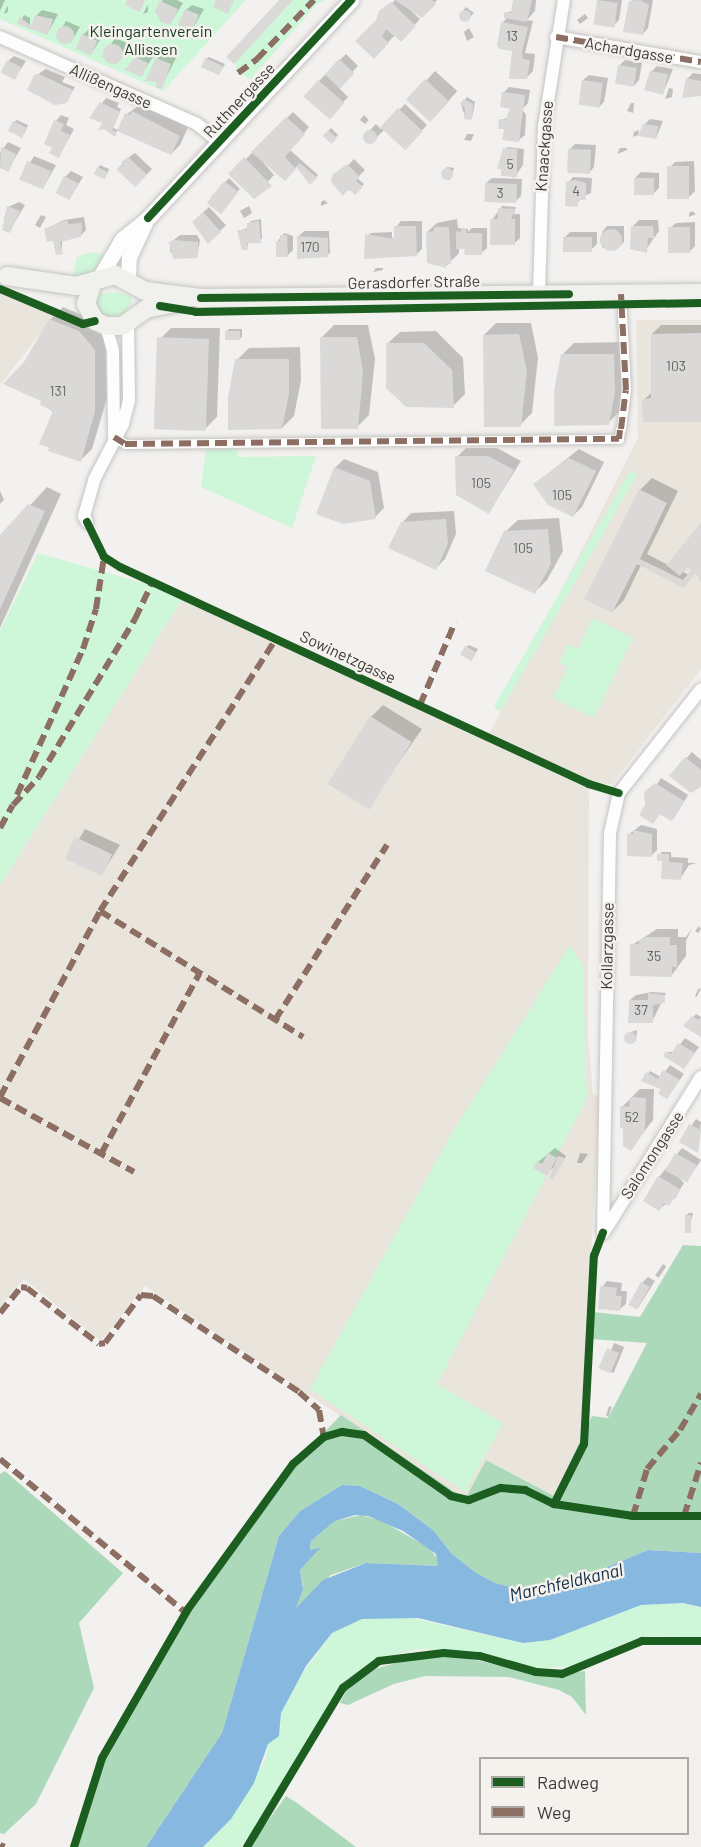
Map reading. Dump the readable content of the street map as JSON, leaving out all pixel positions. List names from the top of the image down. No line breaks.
{"streets":{"main road":["Gerasdorfer Straße"],"street":["Achardgasse","Allißengasse","Ruthnergasse","Knaackgasse","Kollarzgasse","Salomongasse"],"cycle path":["Sowinetzgasse"]},"crossings":[["Achardgasse","Knaackgasse"],["Allißengasse","Ruthnergasse"],["Ruthnergasse","Gerasdorfer Straße"],["Knaackgasse","Gerasdorfer Straße"],["Kollarzgasse","Salomongasse"]],"water":["Marchfeldkanal"],"parks":["Kleingartenverein Allissen"],"house_numbers":["13","5","4","3","170","103","131","105","105","105","35","37","52"],"legend":["Radweg","Weg"]}
